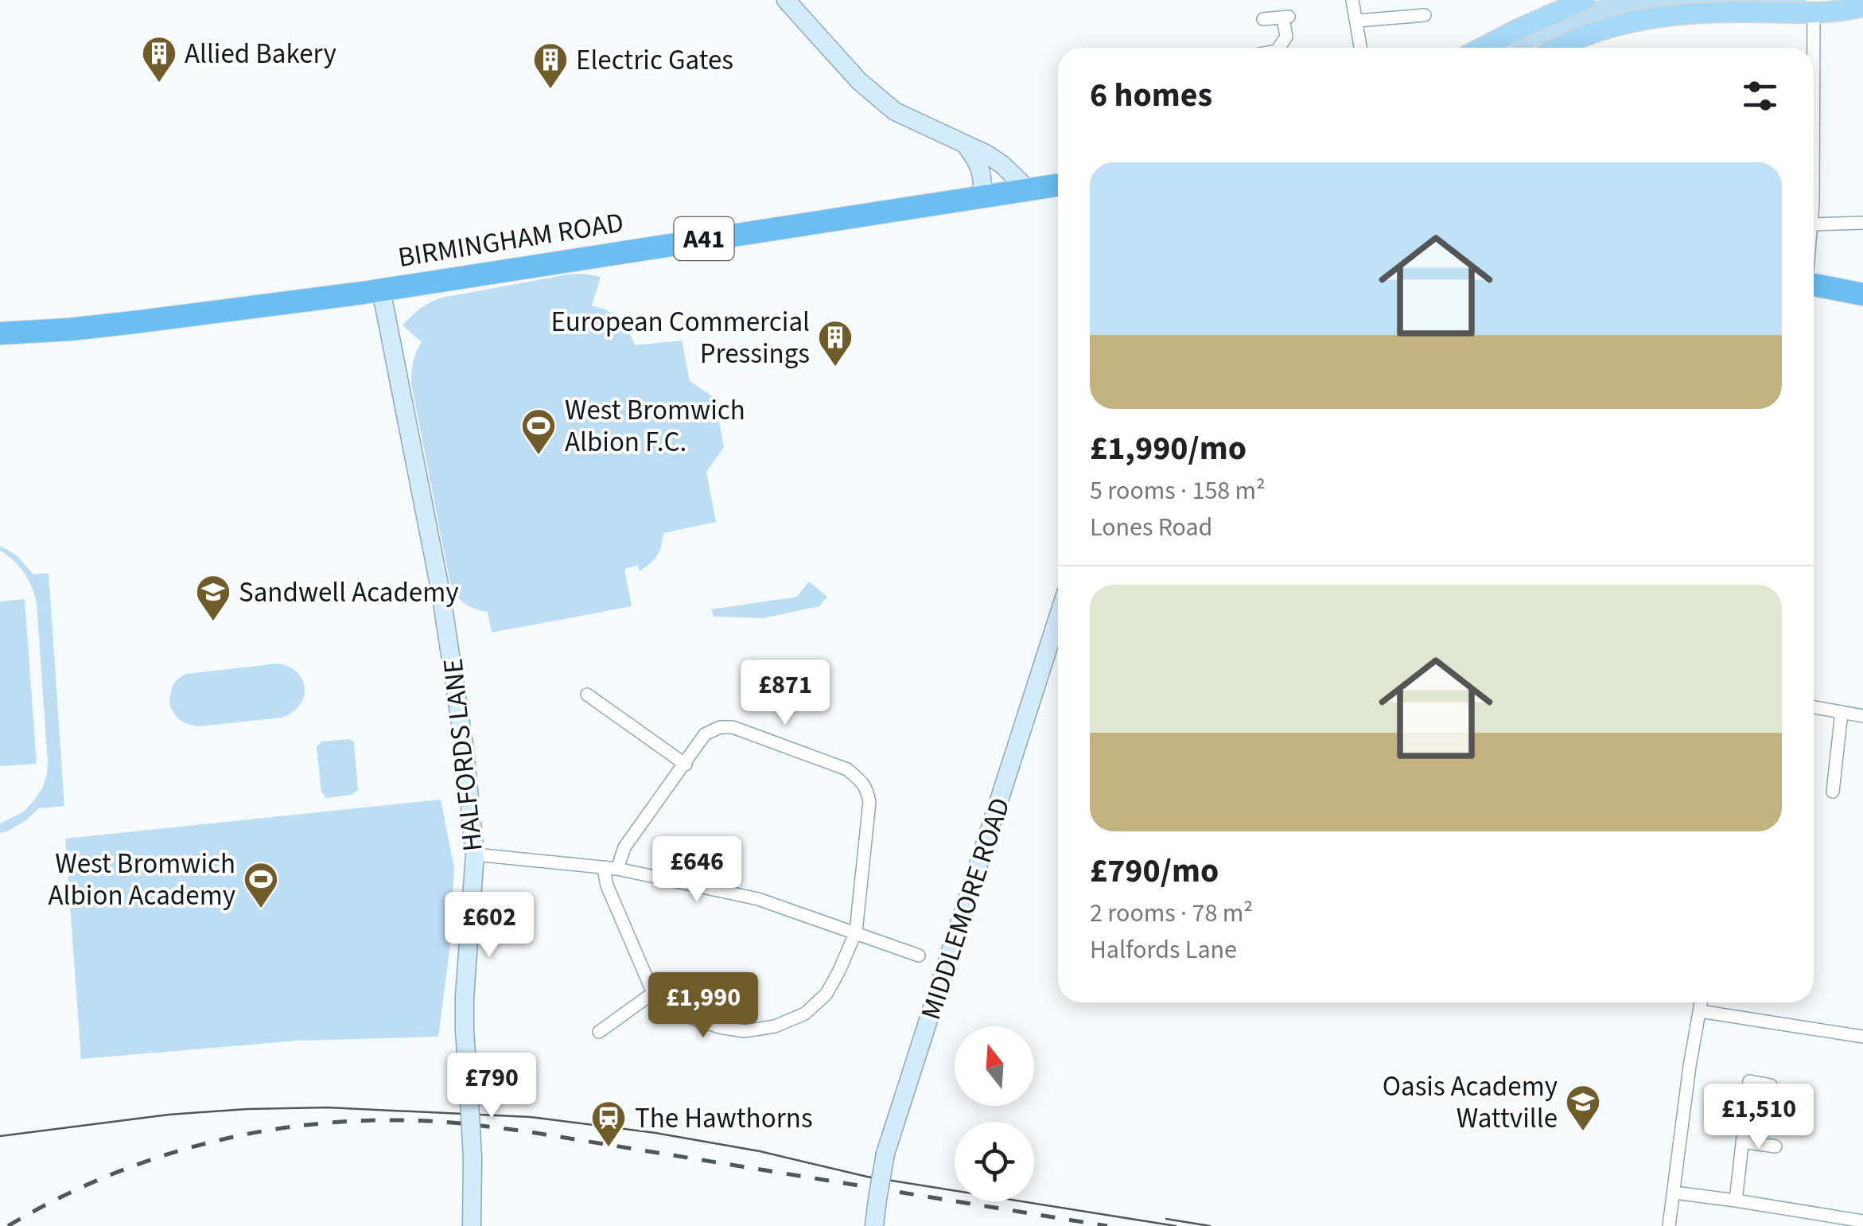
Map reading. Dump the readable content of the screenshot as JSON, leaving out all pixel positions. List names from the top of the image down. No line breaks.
{"streets":{"highway":["A41","BIRMINGHAM ROAD"],"street":["HALFORDS LANE","MIDDLEMORE ROAD"]},"crossings":[["A41","BIRMINGHAM ROAD"],["BIRMINGHAM ROAD","HALFORDS LANE"]],"places":{"building":["Allied Bakery","Electric Gates","European Commercial Pressings"],"sports":["West Bromwich Albion F.C.","West Bromwich Albion Academy"],"school or university":["Sandwell Academy","Oasis Academy Wattville"],"station":["The Hawthorns"]},"north":"top","page":{"heading":"6 homes","list":[{"name":"£1,990/mo","note":"5 rooms · 158 m² · Lones Road"},{"name":"£790/mo","note":"2 rooms · 78 m² · Halfords Lane"}],"price":["£871","£646","£602","£1,990","£790","£1,510"]}}
